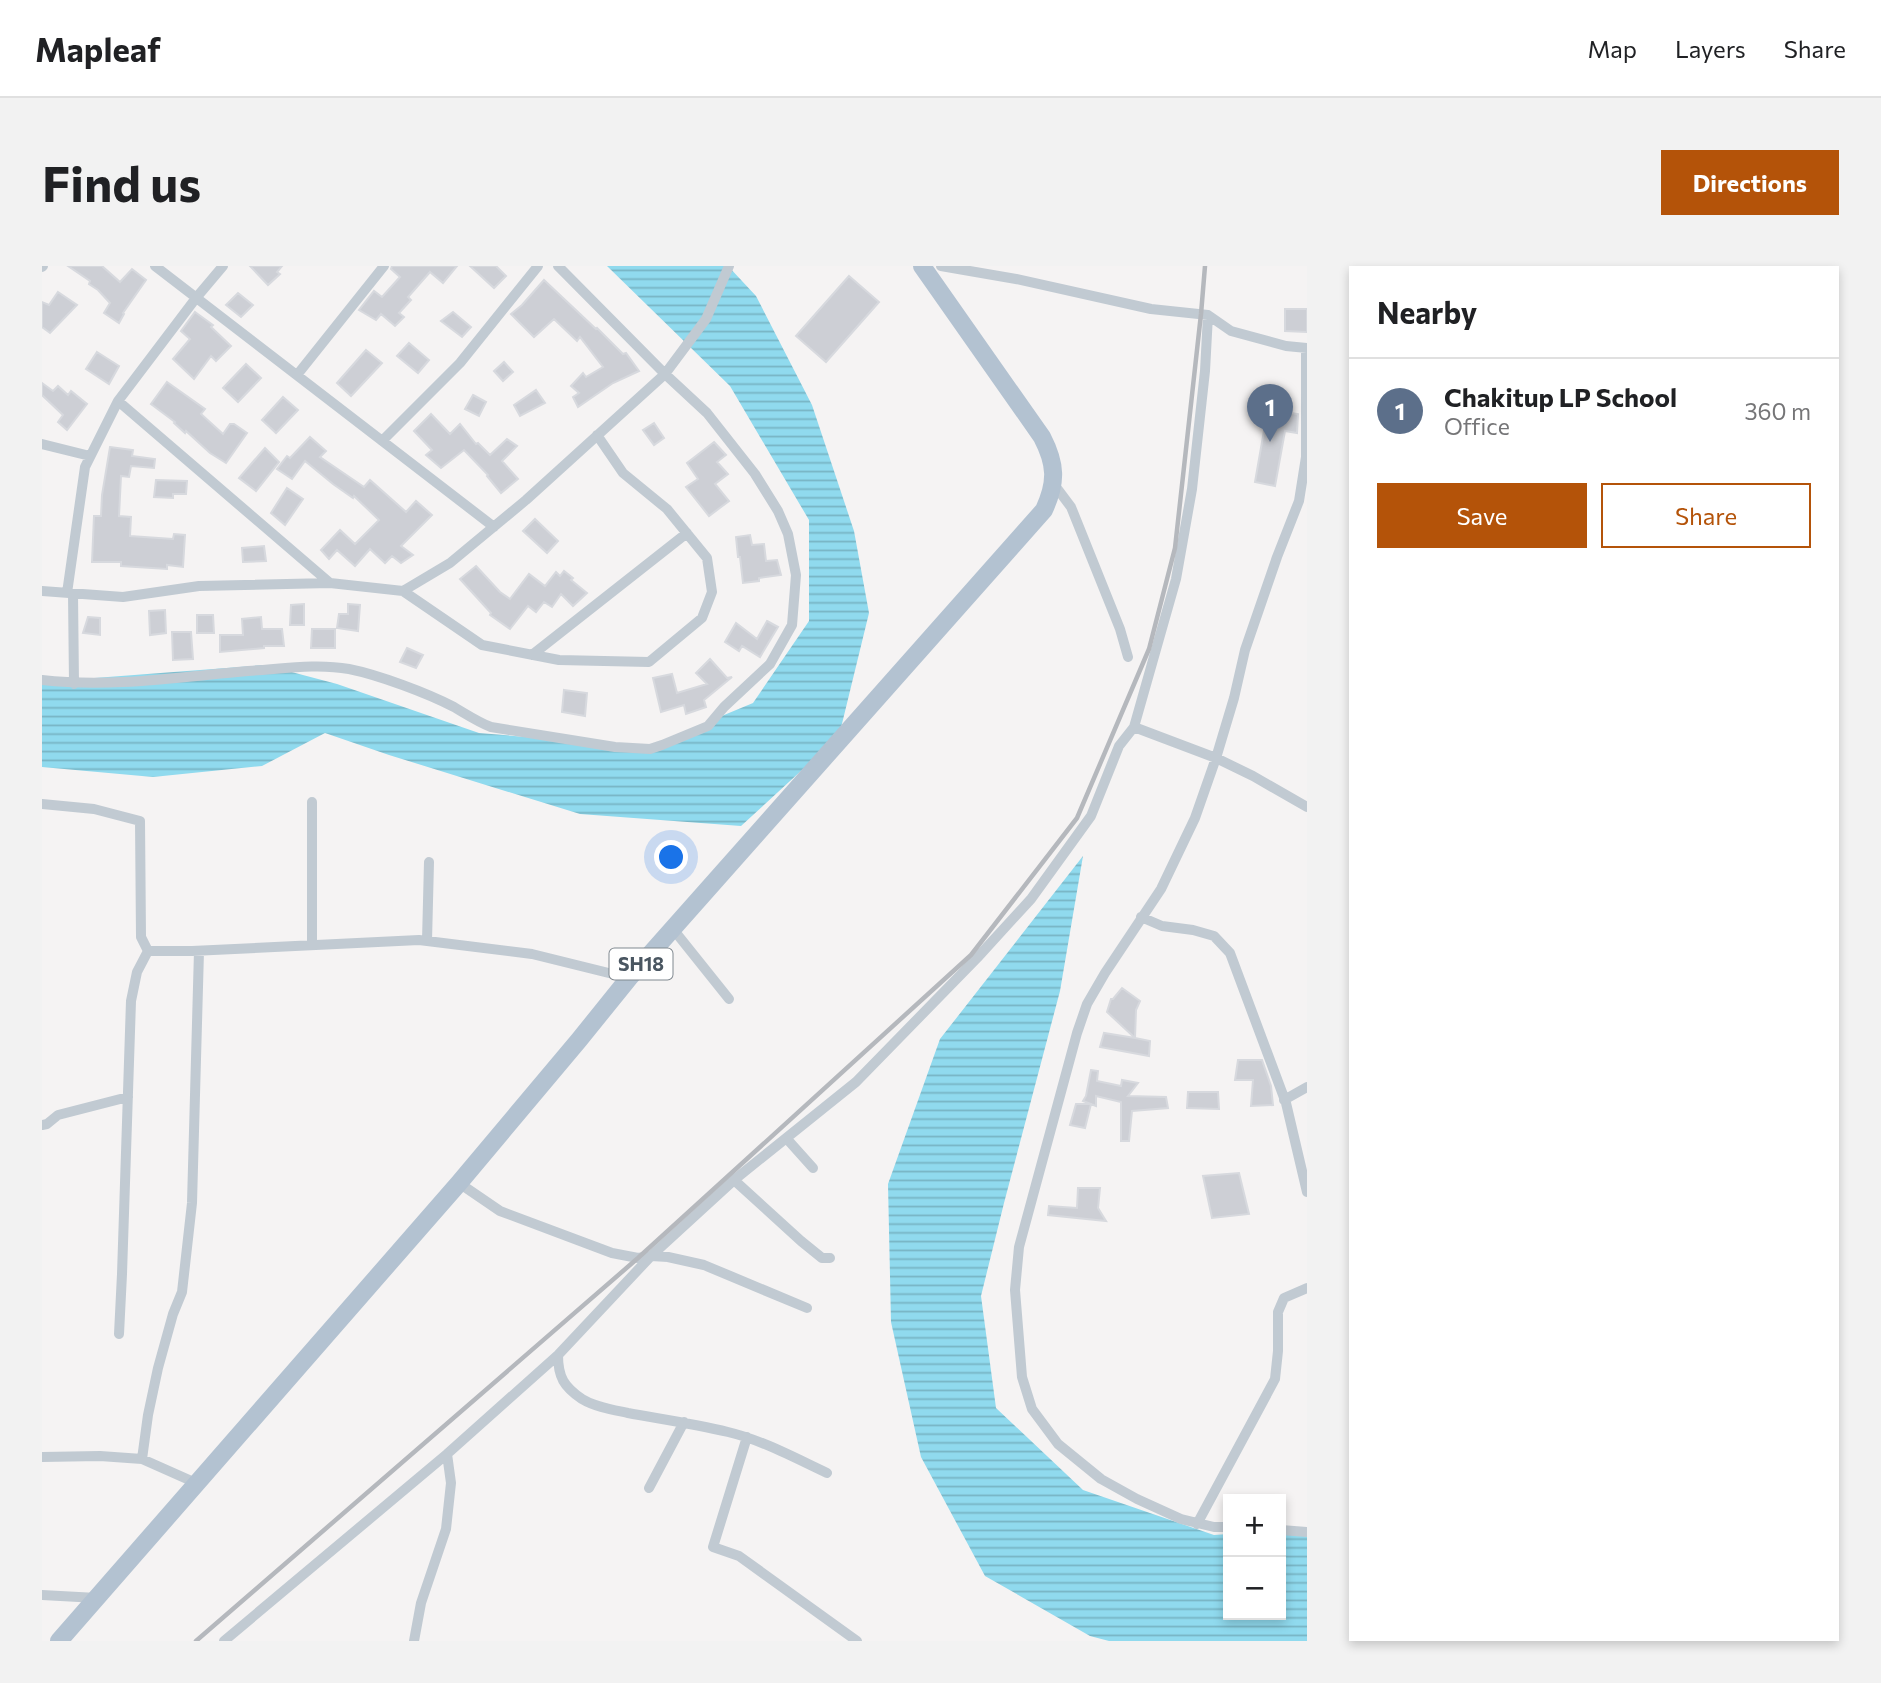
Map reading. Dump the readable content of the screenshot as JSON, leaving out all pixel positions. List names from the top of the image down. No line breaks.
{"streets":{"main road":["SH18"]},"page":{"header":"Mapleaf","nav":["Map","Layers","Share"],"buttons":["Directions",["Save","Share"]],"title":"Find us","heading":"Nearby","list":[{"mark":"1","name":"Chakitup LP School","note":"Office","value":"360 m"}],"pins":"1","map_buttons":["+","−"]}}
